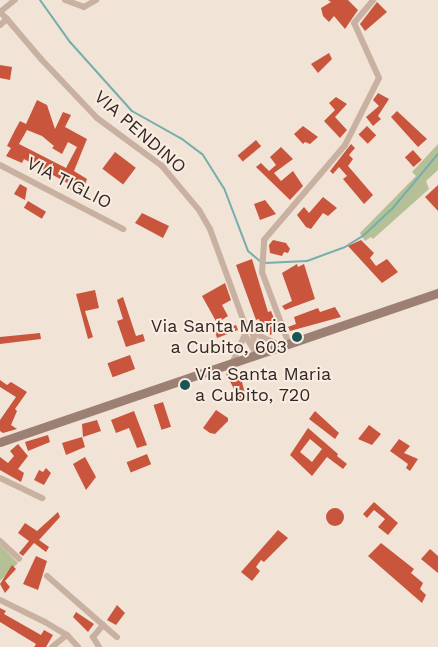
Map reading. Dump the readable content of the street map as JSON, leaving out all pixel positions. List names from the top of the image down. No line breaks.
{"streets":{"street":["VIA PENDINO","VIA TIGLIO"]},"places":["Via Santa Maria a Cubito, 603","Via Santa Maria a Cubito, 720"]}
